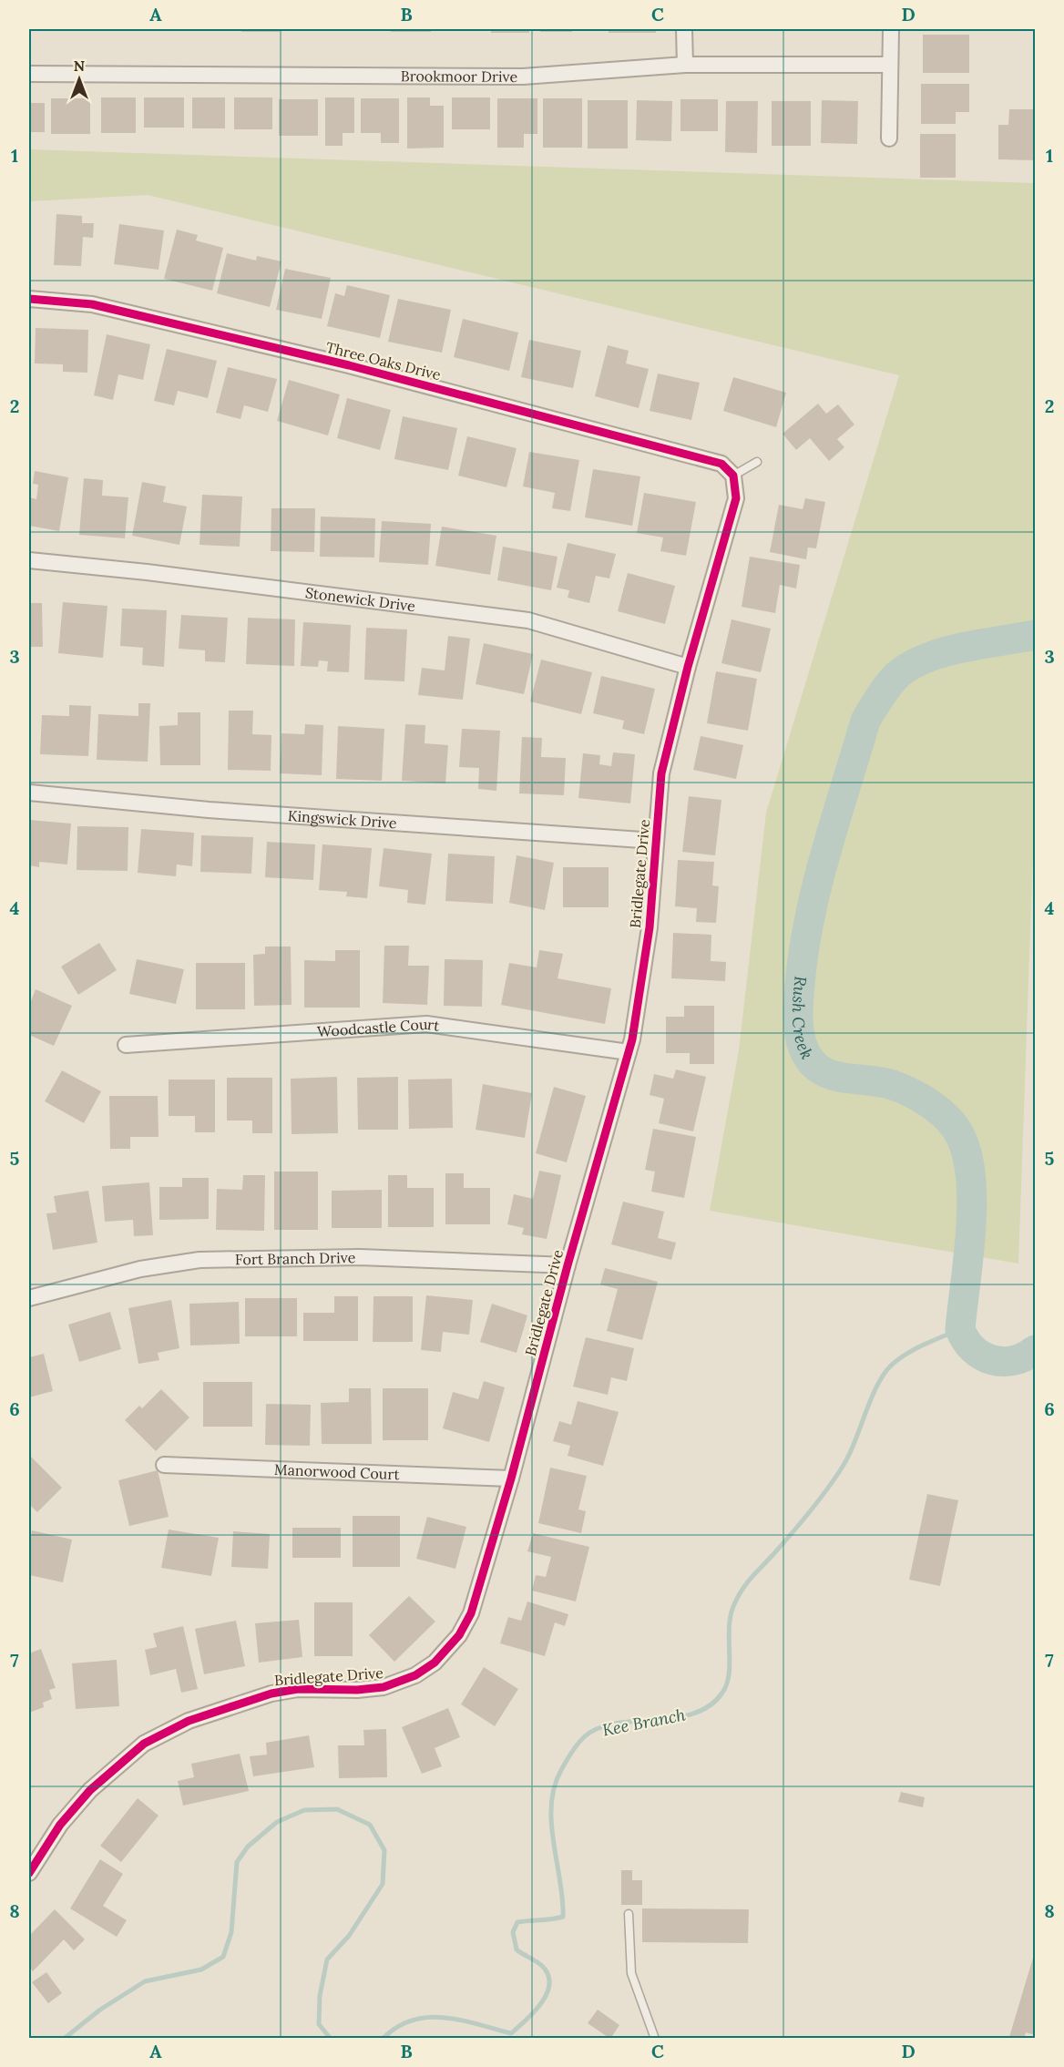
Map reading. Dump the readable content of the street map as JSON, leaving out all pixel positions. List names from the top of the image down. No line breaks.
{"streets":{"street":["Brookmoor Drive","Three Oaks Drive","Stonewick Drive","Kingswick Drive","Bridlegate Drive","Woodcastle Court","Fort Branch Drive","Manorwood Court"]},"crossings":[["Three Oaks Drive","Bridlegate Drive"],["Stonewick Drive","Bridlegate Drive"],["Kingswick Drive","Bridlegate Drive"],["Bridlegate Drive","Woodcastle Court"],["Bridlegate Drive","Fort Branch Drive"],["Bridlegate Drive","Manorwood Court"]],"water":["Rush Creek","Kee Branch"],"north":"top","grid":{"columns":["A","B","C","D"],"rows":["1","2","3","4","5","6","7","8"]}}
